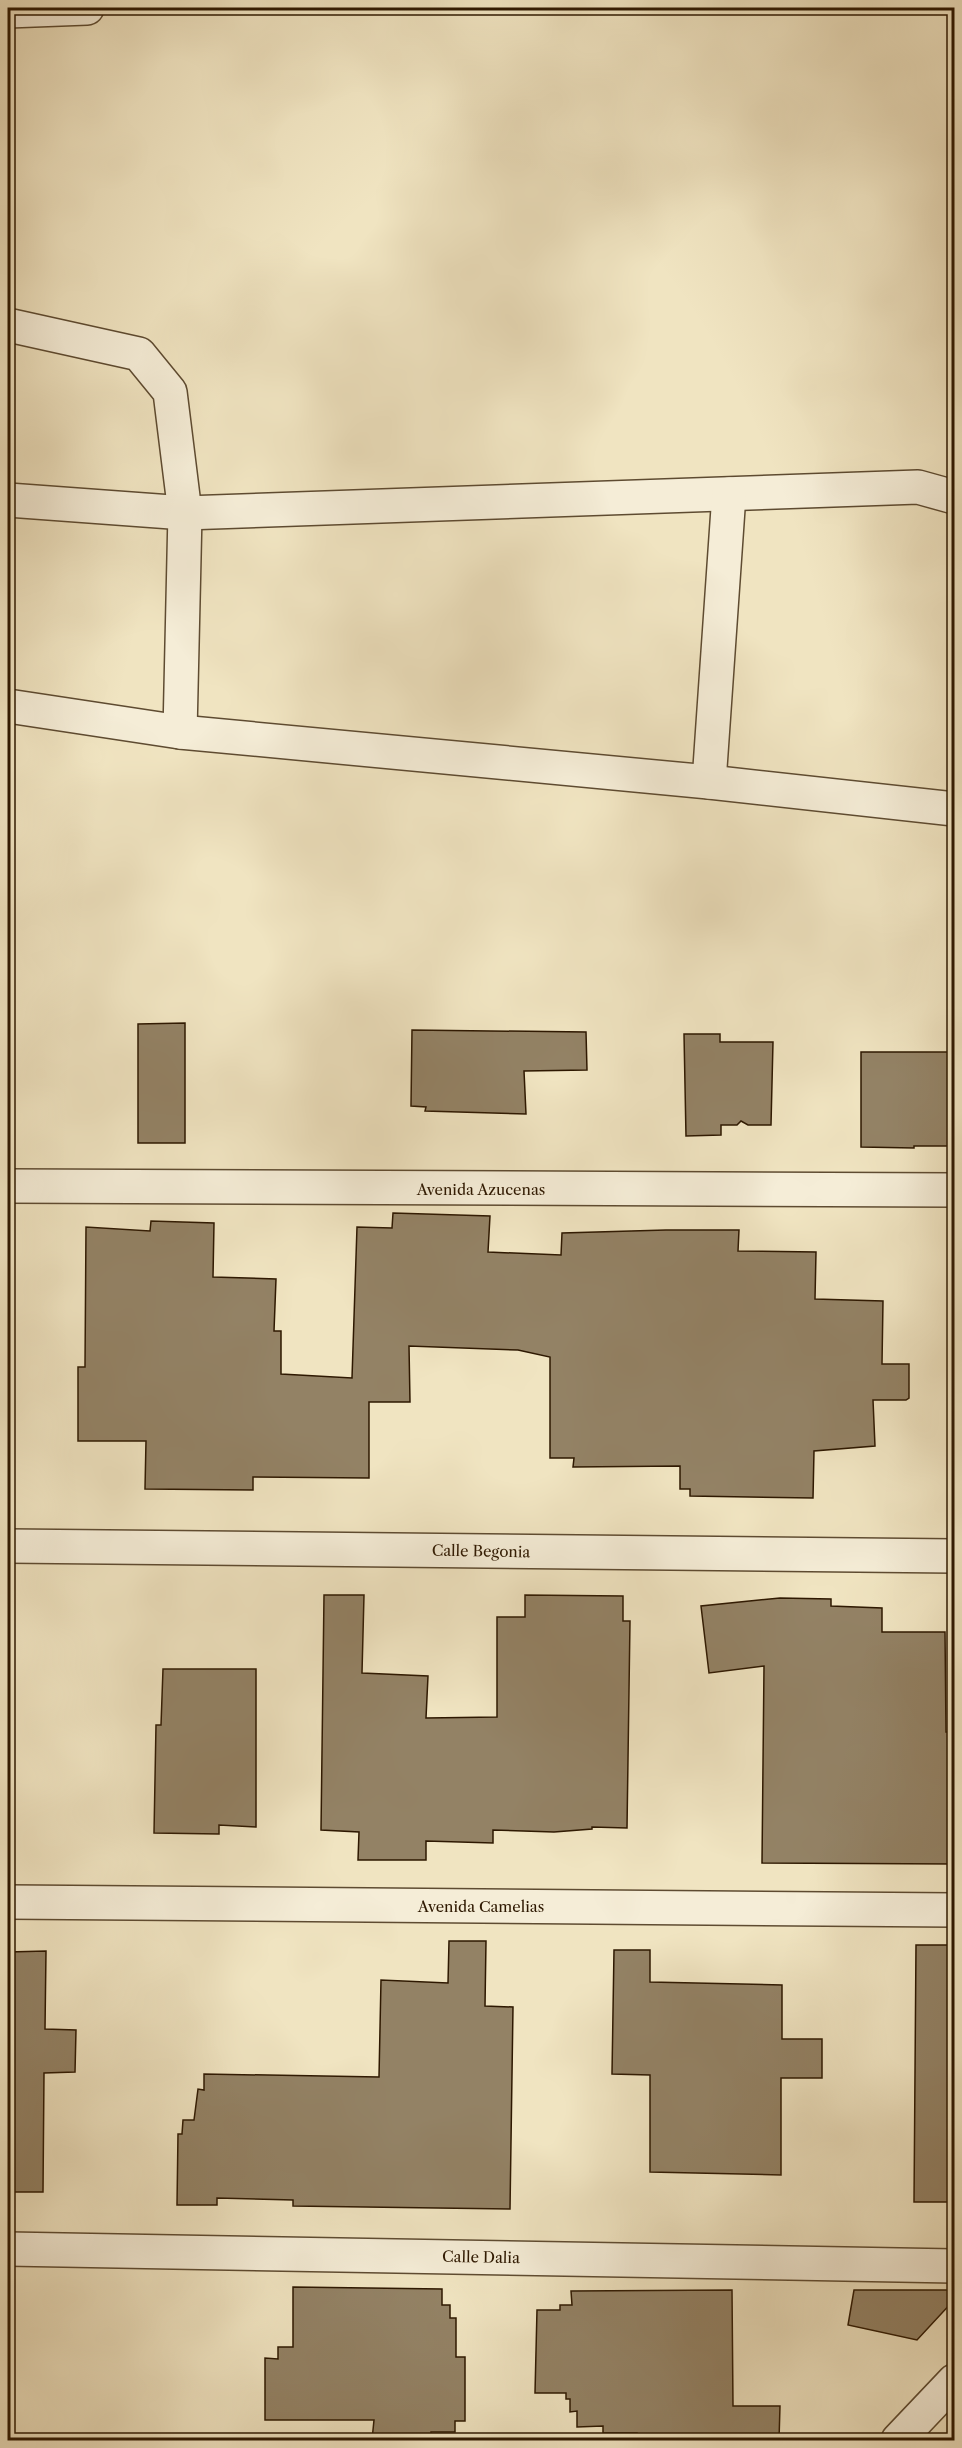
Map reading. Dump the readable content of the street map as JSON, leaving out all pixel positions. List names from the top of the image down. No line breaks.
{"streets":{"street":["Avenida Azucenas","Calle Begonia","Avenida Camelias","Calle Dalia"]}}
